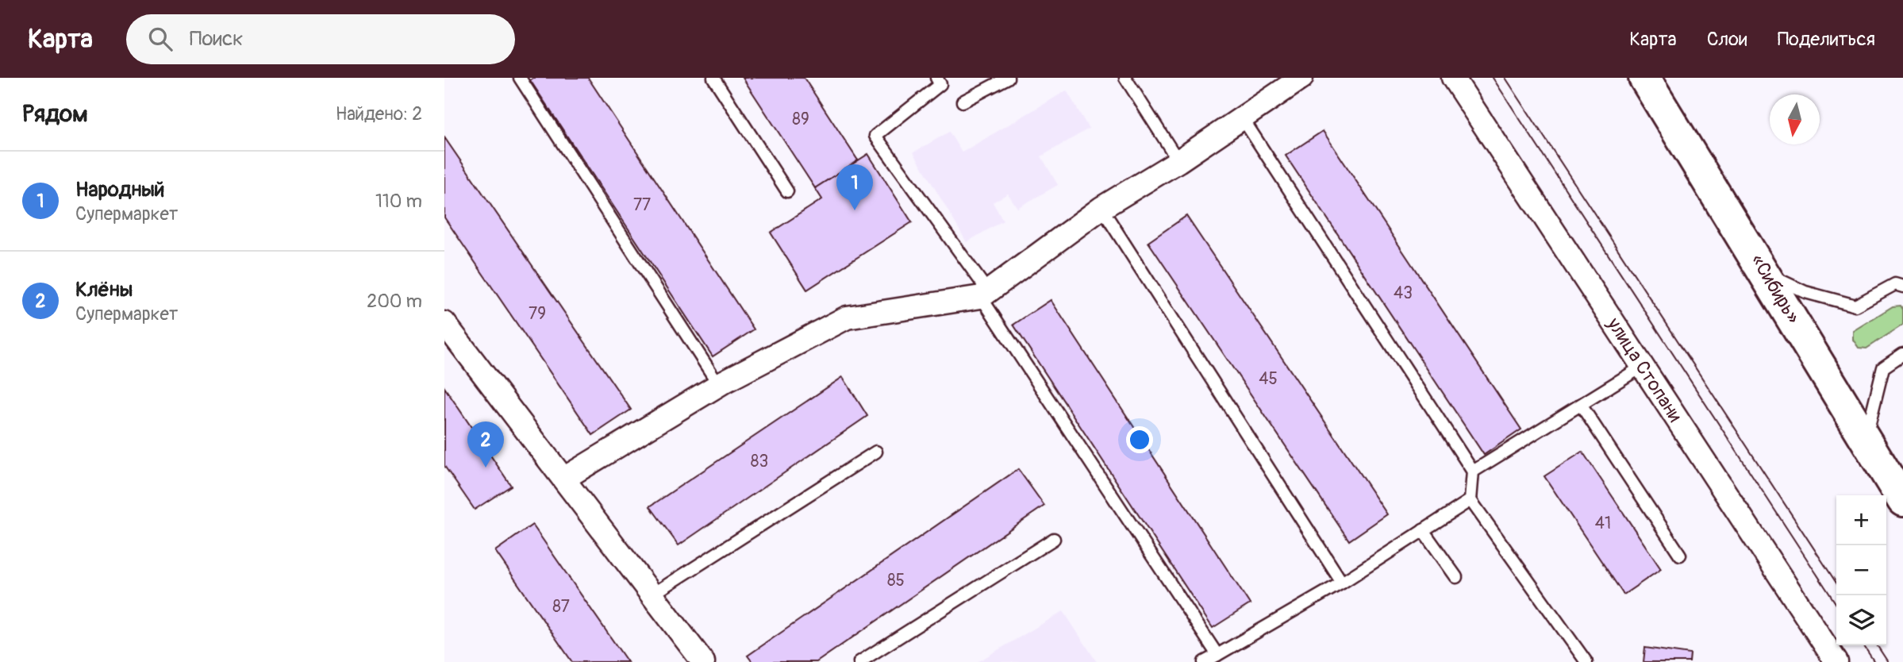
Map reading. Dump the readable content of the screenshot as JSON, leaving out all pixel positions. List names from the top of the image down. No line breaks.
{"streets":{"main road":["«Сибирь»"],"street":["улица Стопани"]},"house_numbers":["89","77","43","79","45","83","41","85","87"],"north":"bottom","page":{"header":"Карта","search":"Поиск","nav":["Карта","Слои","Поделиться"],"heading":["Рядом","Найдено: 2"],"list":[{"mark":"1","name":"Народный","note":"Супермаркет","value":"110 m"},{"mark":"2","name":"Клёны","note":"Супермаркет","value":"200 m"}],"pins":["1","2"],"map_buttons":["+","−"]}}
